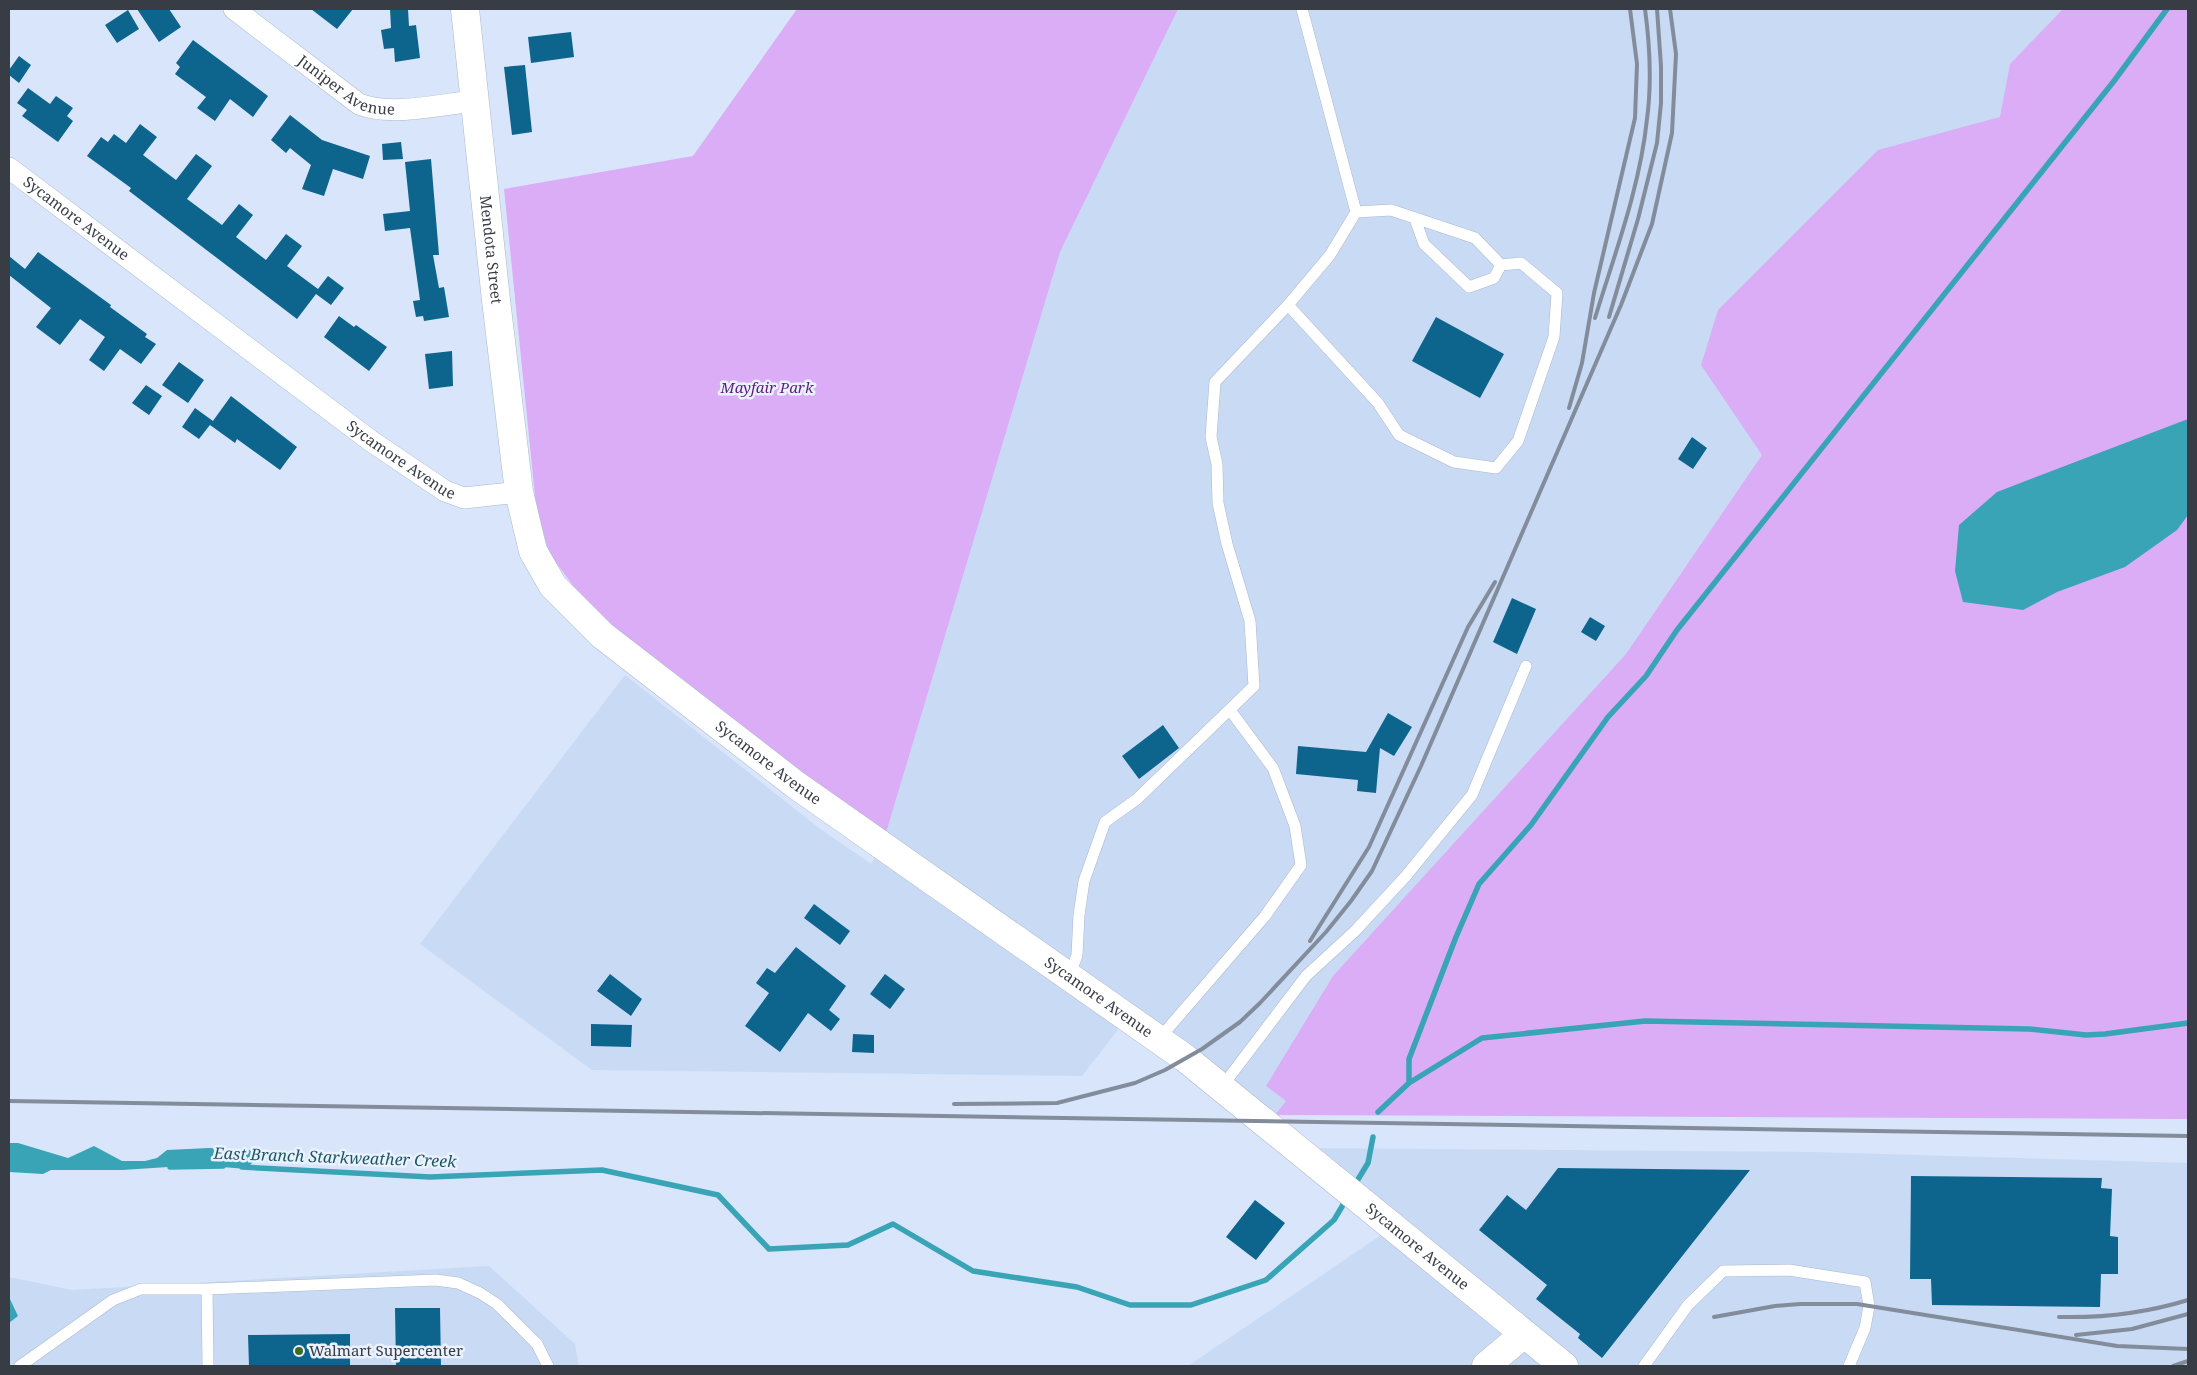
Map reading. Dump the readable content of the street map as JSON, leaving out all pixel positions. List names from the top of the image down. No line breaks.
{"streets":{"street":["Juniper Avenue","Sycamore Avenue","Mendota Street"]},"crossings":[["Juniper Avenue","Mendota Street"],["Sycamore Avenue","Mendota Street"]],"water":["East Branch Starkweather Creek"],"parks":["Mayfair Park"],"places":["Walmart Supercenter"]}
